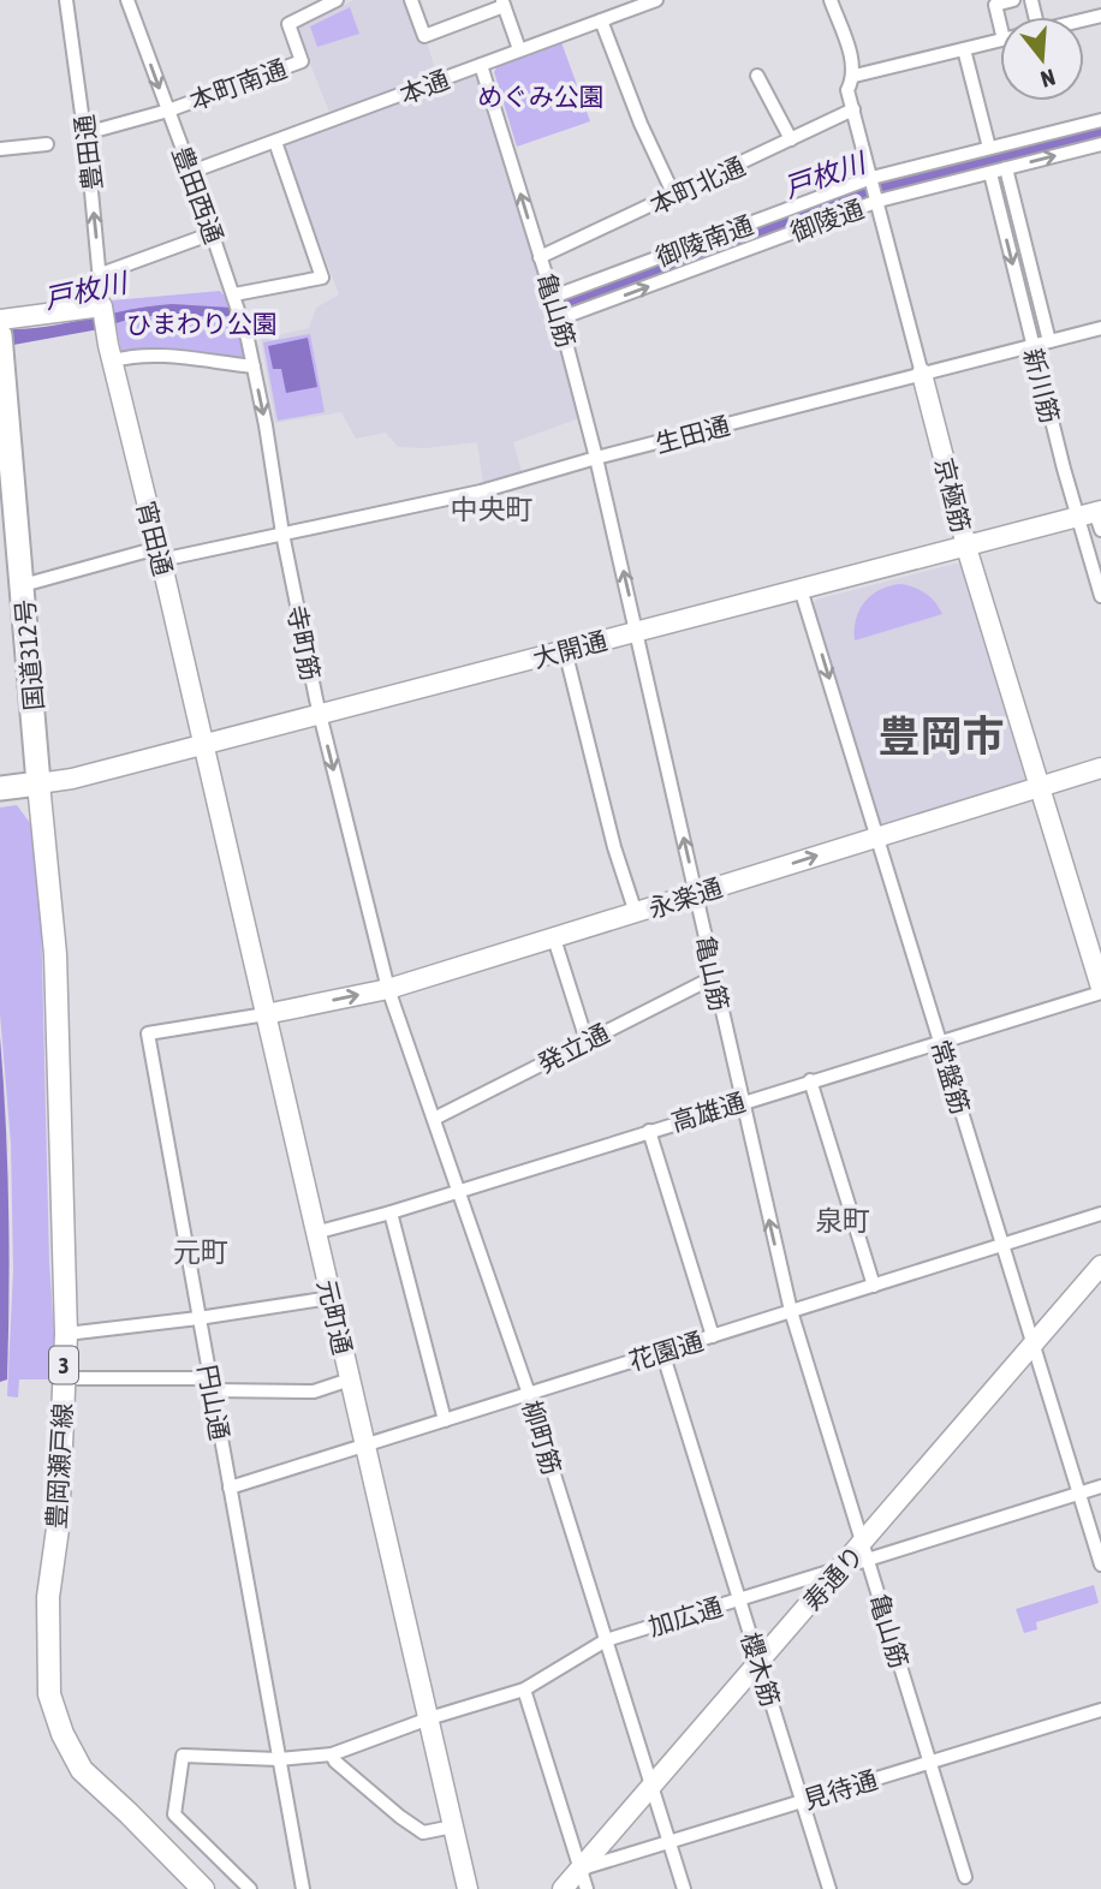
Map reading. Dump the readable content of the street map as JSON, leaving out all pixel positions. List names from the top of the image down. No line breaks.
{"streets":{"highway":["国道312号"],"main road":["3","豊岡瀬戸線"],"street":["本町南通","本通","豊田通","本町北通","豊田西通","御陵通","御陵南通","亀山筋","新川筋","生田通","京極筋","宵田通","寺町筋","大開通","永楽通","発立通","常盤筋","高雄通","元町通","花園通","円山通","柳町筋","寿通り","加広通","櫻木筋","見待通"]},"crossings":[["本町南通","豊田通"],["本町南通","豊田西通"],["本通","豊田西通"],["本通","亀山筋"],["豊田通","宵田通"],["本町北通","亀山筋"],["本町北通","京極筋"],["豊田西通","寺町筋"],["御陵通","亀山筋"],["御陵通","新川筋"],["御陵通","京極筋"],["御陵南通","亀山筋"],["御陵南通","京極筋"],["亀山筋","生田通"],["亀山筋","大開通"],["亀山筋","永楽通"],["亀山筋","発立通"],["亀山筋","高雄通"],["亀山筋","花園通"],["亀山筋","寿通り"],["亀山筋","見待通"],["新川筋","生田通"],["新川筋","大開通"],["生田通","京極筋"],["生田通","宵田通"],["生田通","寺町筋"],["生田通","国道312号"],["京極筋","大開通"],["京極筋","永楽通"],["京極筋","高雄通"],["宵田通","大開通"],["宵田通","元町通"],["寺町筋","大開通"],["寺町筋","永楽通"],["寺町筋","柳町筋"],["大開通","国道312号"],["大開通","常盤筋"],["大開通","元町通"],["大開通","豊岡瀬戸線"],["国道312号","豊岡瀬戸線"],["永楽通","常盤筋"],["永楽通","元町通"],["永楽通","円山通"],["永楽通","柳町筋"],["発立通","柳町筋"],["常盤筋","高雄通"],["常盤筋","花園通"],["常盤筋","寿通り"],["高雄通","元町通"],["高雄通","柳町筋"],["元町通","花園通"],["元町通","円山通"],["元町通","加広通"],["花園通","円山通"],["花園通","柳町筋"],["花園通","櫻木筋"],["円山通","加広通"],["柳町筋","寿通り"],["柳町筋","加広通"],["柳町筋","見待通"],["寿通り","加広通"],["寿通り","櫻木筋"],["寿通り","見待通"],["加広通","櫻木筋"],["櫻木筋","見待通"]],"one_way":["豊田通","豊田西通","御陵通","寺町筋","永楽通"],"districts":["中央町","豊岡市","泉町","元町"],"water":["戸枚川"],"parks":["めぐみ公園","ひまわり公園"],"north":"bottom"}
